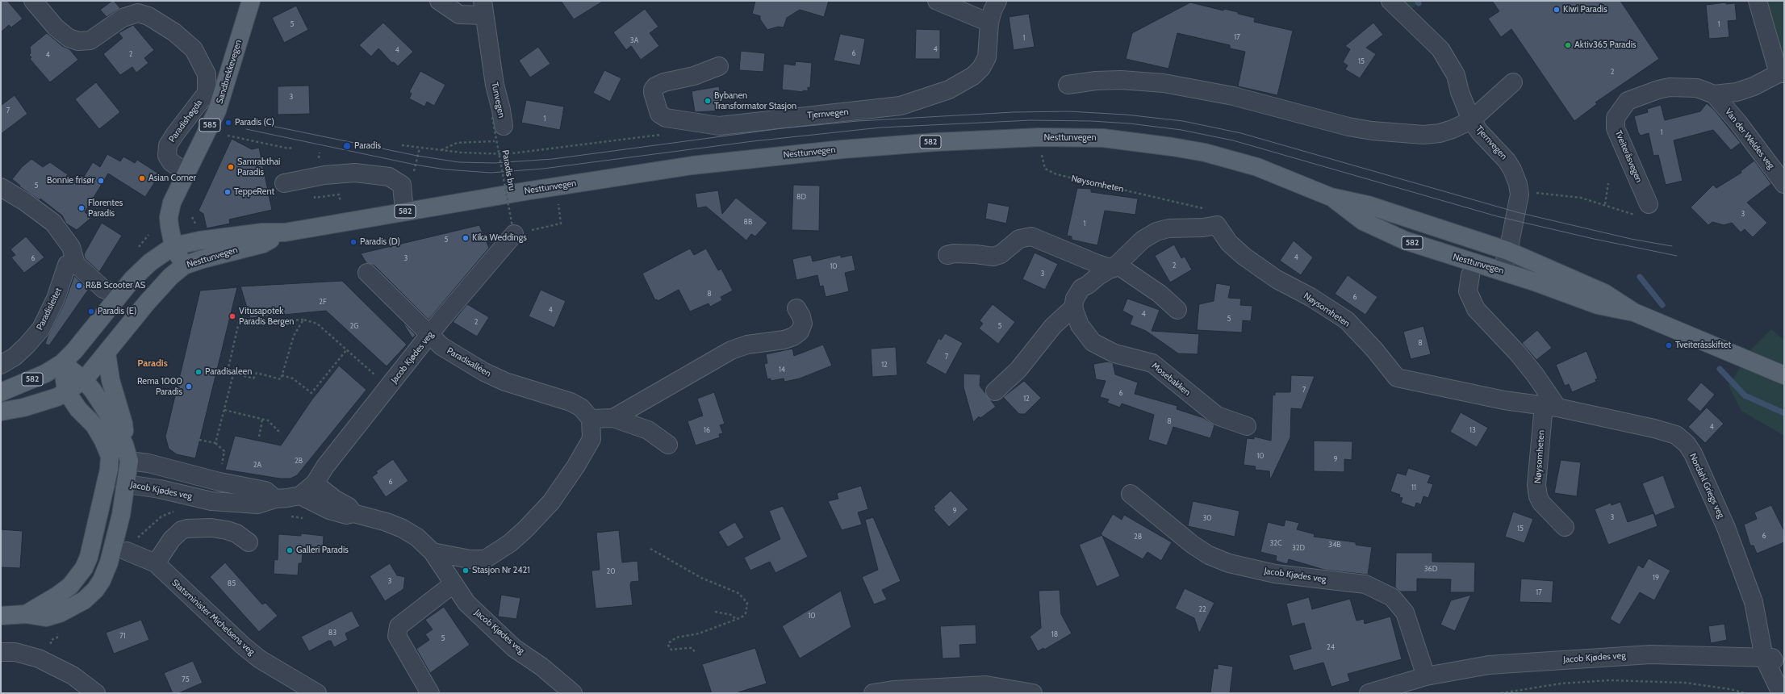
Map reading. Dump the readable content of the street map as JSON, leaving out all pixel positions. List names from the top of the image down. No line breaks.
{"streets":{"main road":["Sandbrekkevegen","585","Nesttunvegen","582"],"street":["Tunvegen","Tjernvegen","Paradishøgda","Van der Weldes veg","Tveiteråsvegen","Nøysomheten","Paradisleitet","Jacob Kjødes veg","Paradisalléen","Mosebakken","Nordahl Griegs veg","Statsminister Michelsens veg"],"path":["Paradis bru"]},"crossings":[["Sandbrekkevegen","Paradishøgda"],["Sandbrekkevegen","Nesttunvegen"],["Tunvegen","Paradis bru"],["Tjernvegen","Nesttunvegen"],["Nesttunvegen","582"],["Van der Weldes veg","Tveiteråsvegen"],["Paradis bru","Jacob Kjødes veg"],["Nøysomheten","Nordahl Griegs veg"],["Jacob Kjødes veg","Paradisalléen"],["Jacob Kjødes veg","Nordahl Griegs veg"]],"districts":["Paradis"],"places":["Kiwi Paradis","Aktiv365 Paradis","Bybanen Transformator Stasjon","Paradis (C)","Paradis","Samrabthai Paradis","Asian Corner","Bonnie frisør","TeppeRent","Florentes Paradis","Kika Weddings","Paradis (D)","R&B Scooter AS","Paradis (E)","Vitusapotek Paradis Bergen","Tveiteråsskiftet","Paradisaleen","Rema 1000 Paradis","Galleri Paradis","Stasjon Nr 2421"],"house_numbers":["5","1","17","1","3A","4","4","6","2","4","15","2","3","7","1","1","5","8D","3","8B","1","5","4","6","3","2","10","3","8","6","2F","4","4","5","2","2G","5","8","7","12","14","7","6","12","8","4","16","13","10","9","2B","2A","6","11","9","3","30","15","6","28","32C","34B","32D","36D","20","19","3","85","17","22","10","83","18","71","5","24","75"]}
